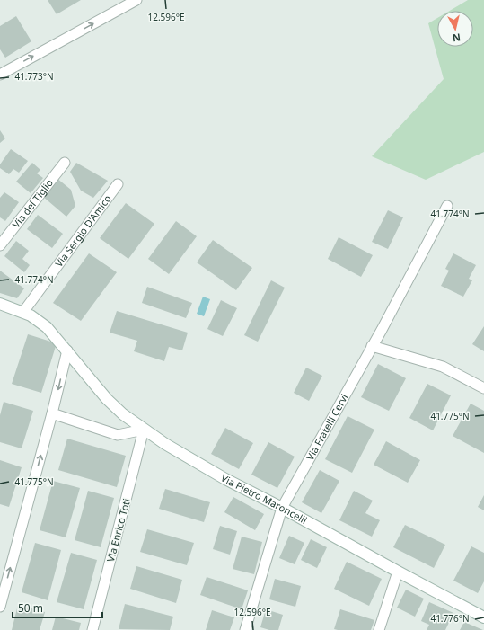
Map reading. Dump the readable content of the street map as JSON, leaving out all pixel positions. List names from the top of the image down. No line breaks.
{"streets":{"street":["Via del Tiglio","Via Sergio D'Amico","Via Fratelli Cervi","Via Pietro Maroncelli","Via Enrico Toti"]},"crossings":[["Via Sergio D'Amico","Via Pietro Maroncelli"],["Via Fratelli Cervi","Via Pietro Maroncelli"],["Via Pietro Maroncelli","Via Enrico Toti"]],"scale_bar":"50 m","north":"bottom","coordinates":["12.596°E","41.773°N","41.774°N","41.775°N","41.776°N"]}
